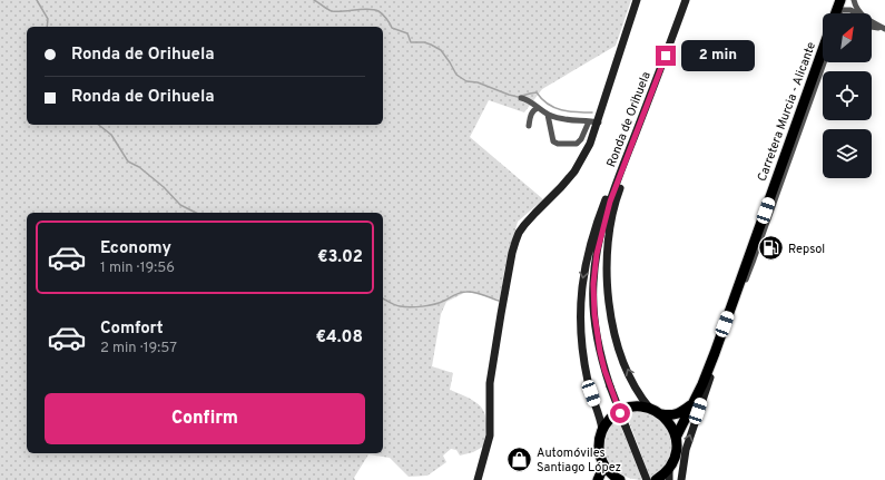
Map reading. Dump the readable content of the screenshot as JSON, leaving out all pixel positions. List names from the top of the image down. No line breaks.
{"streets":{"highway":["Carretera Murcia - Alicante"],"main road":["Ronda de Orihuela"]},"places":{"fuel station":["Repsol"],"shop":["Automóviles Santiago López"]},"north":"top right","page":{"banner":["Ronda de Orihuela","Ronda de Orihuela"],"bubble":"2 min","list":[{"name":"Economy","note":"1 min · 19:56","value":"€3.02"},{"name":"Comfort","note":"2 min · 19:57","value":"€4.08"}],"buttons":"Confirm"}}
